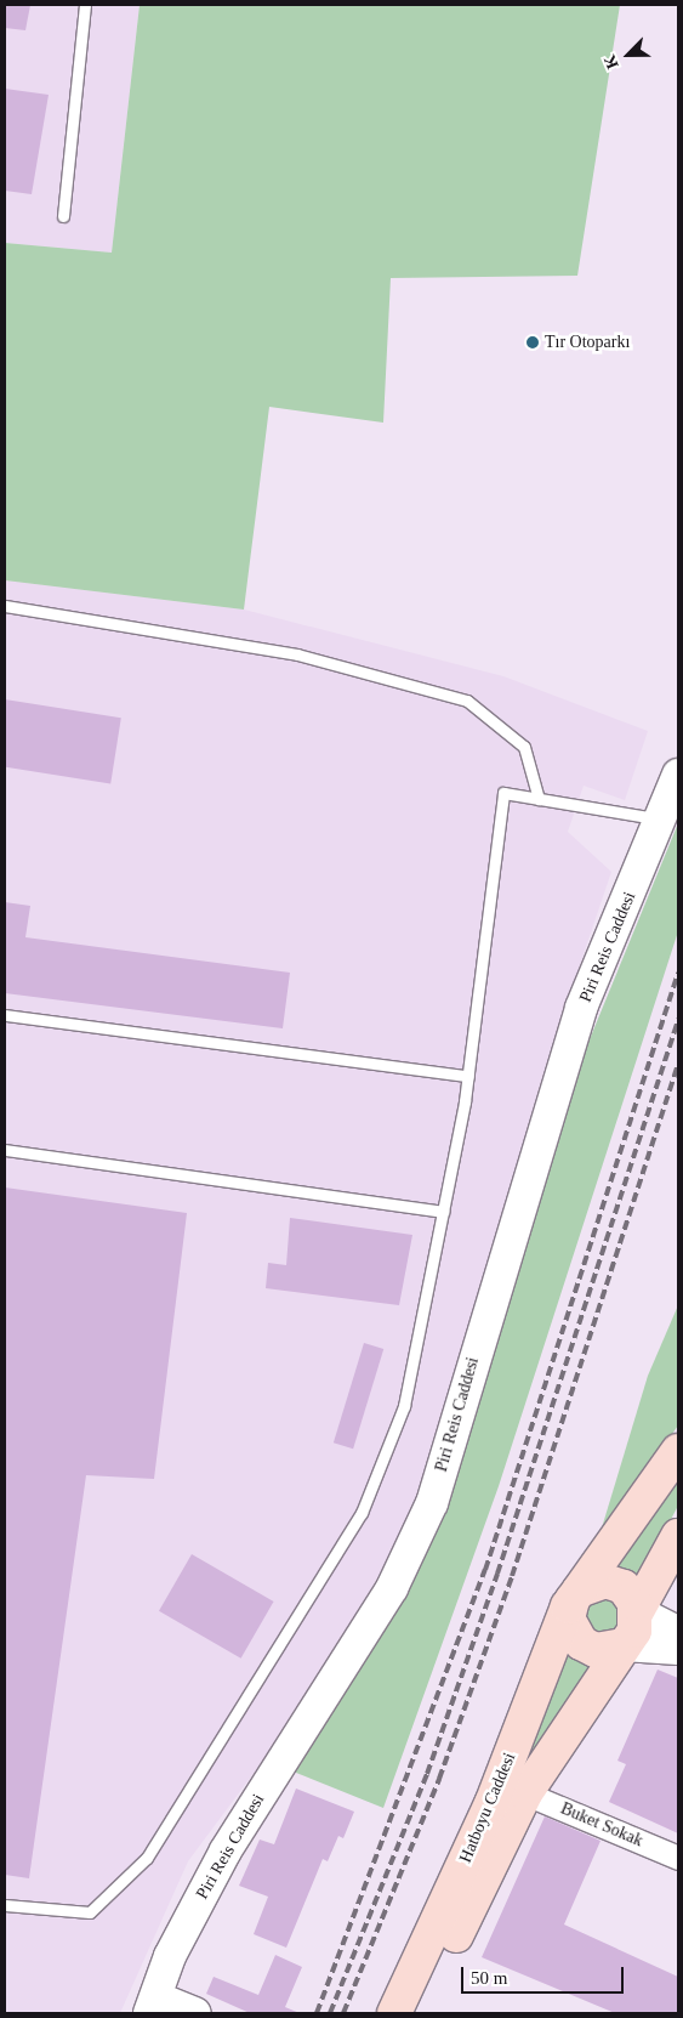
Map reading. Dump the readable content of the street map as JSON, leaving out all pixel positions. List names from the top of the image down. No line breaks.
{"streets":{"main road":["Hatboyu Caddesi"],"street":["Piri Reis Caddesi","Buket Sokak"]},"crossings":[["Hatboyu Caddesi","Buket Sokak"]],"places":["Tır Otoparkı"],"scale_bar":"50 m","north":"bottom left"}
